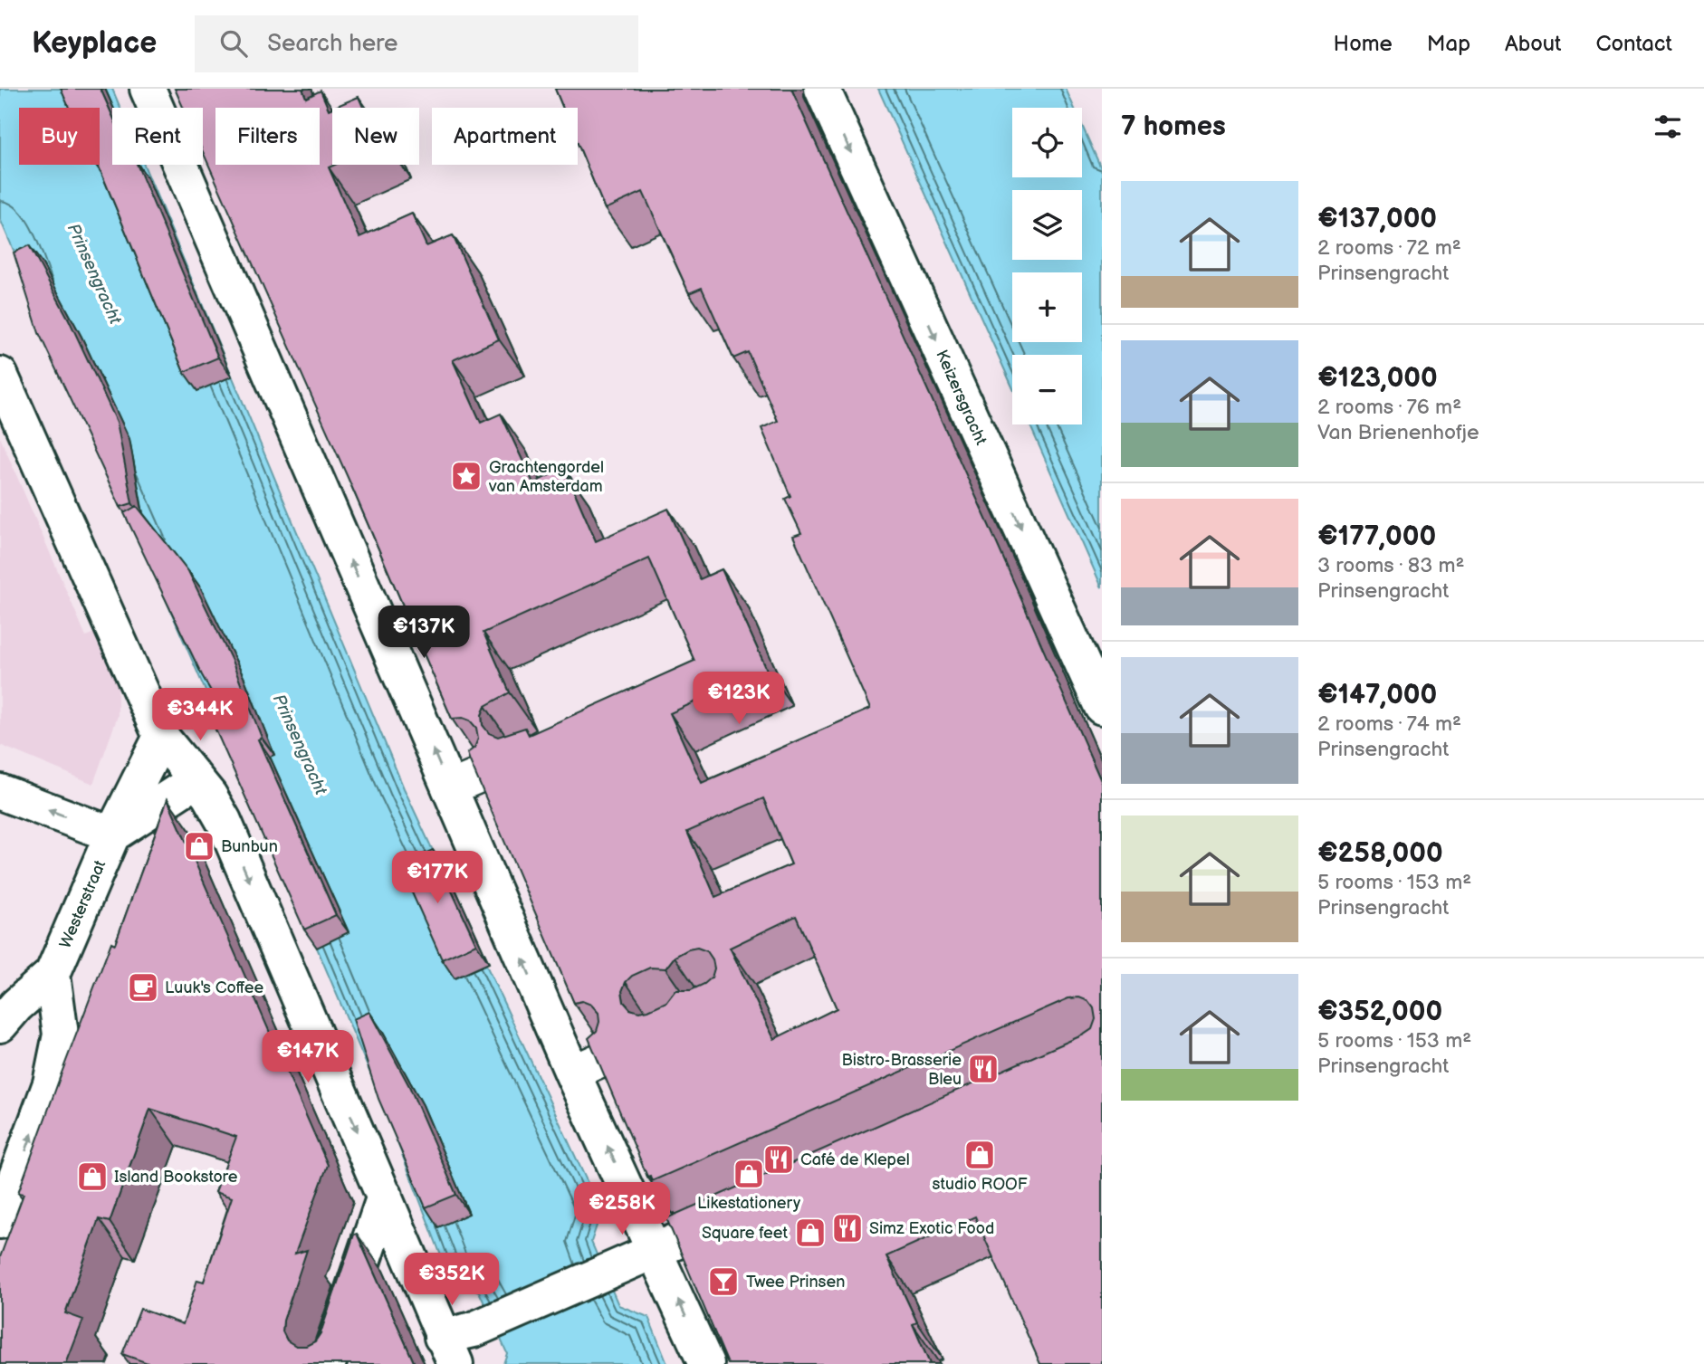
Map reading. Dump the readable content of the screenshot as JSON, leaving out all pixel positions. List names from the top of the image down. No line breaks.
{"streets":{"street":["Keizersgracht","Westerstraat"]},"one_way":["Keizersgracht"],"water":["Prinsengracht"],"places":{"place":["Grachtengordel van Amsterdam"],"shop":["Bunbun","studio ROOF","Likestationery","Island Bookstore","Square feet"],"cafe":["Luuk's Coffee"],"restaurant":["Bistro-Brasserie Bleu","Café de Klepel","Simz Exotic Food"],"bar":["Twee Prinsen"]},"page":{"header":"Keyplace","search":"Search here","nav":["Home","Map","About","Contact"],"heading":"7 homes","map_buttons":["+","−"],"chip":["Buy","Rent","Filters","New","Apartment"],"list":[{"name":"€137,000","note":"2 rooms · 72 m² · Prinsengracht"},{"name":"€123,000","note":"2 rooms · 76 m² · Van Brienenhofje"},{"name":"€177,000","note":"3 rooms · 83 m² · Prinsengracht"},{"name":"€147,000","note":"2 rooms · 74 m² · Prinsengracht"},{"name":"€258,000","note":"5 rooms · 153 m² · Prinsengracht"},{"name":"€352,000","note":"5 rooms · 153 m² · Prinsengracht"}],"price":["€137K","€123K","€344K","€177K","€147K","€258K","€352K"]}}
